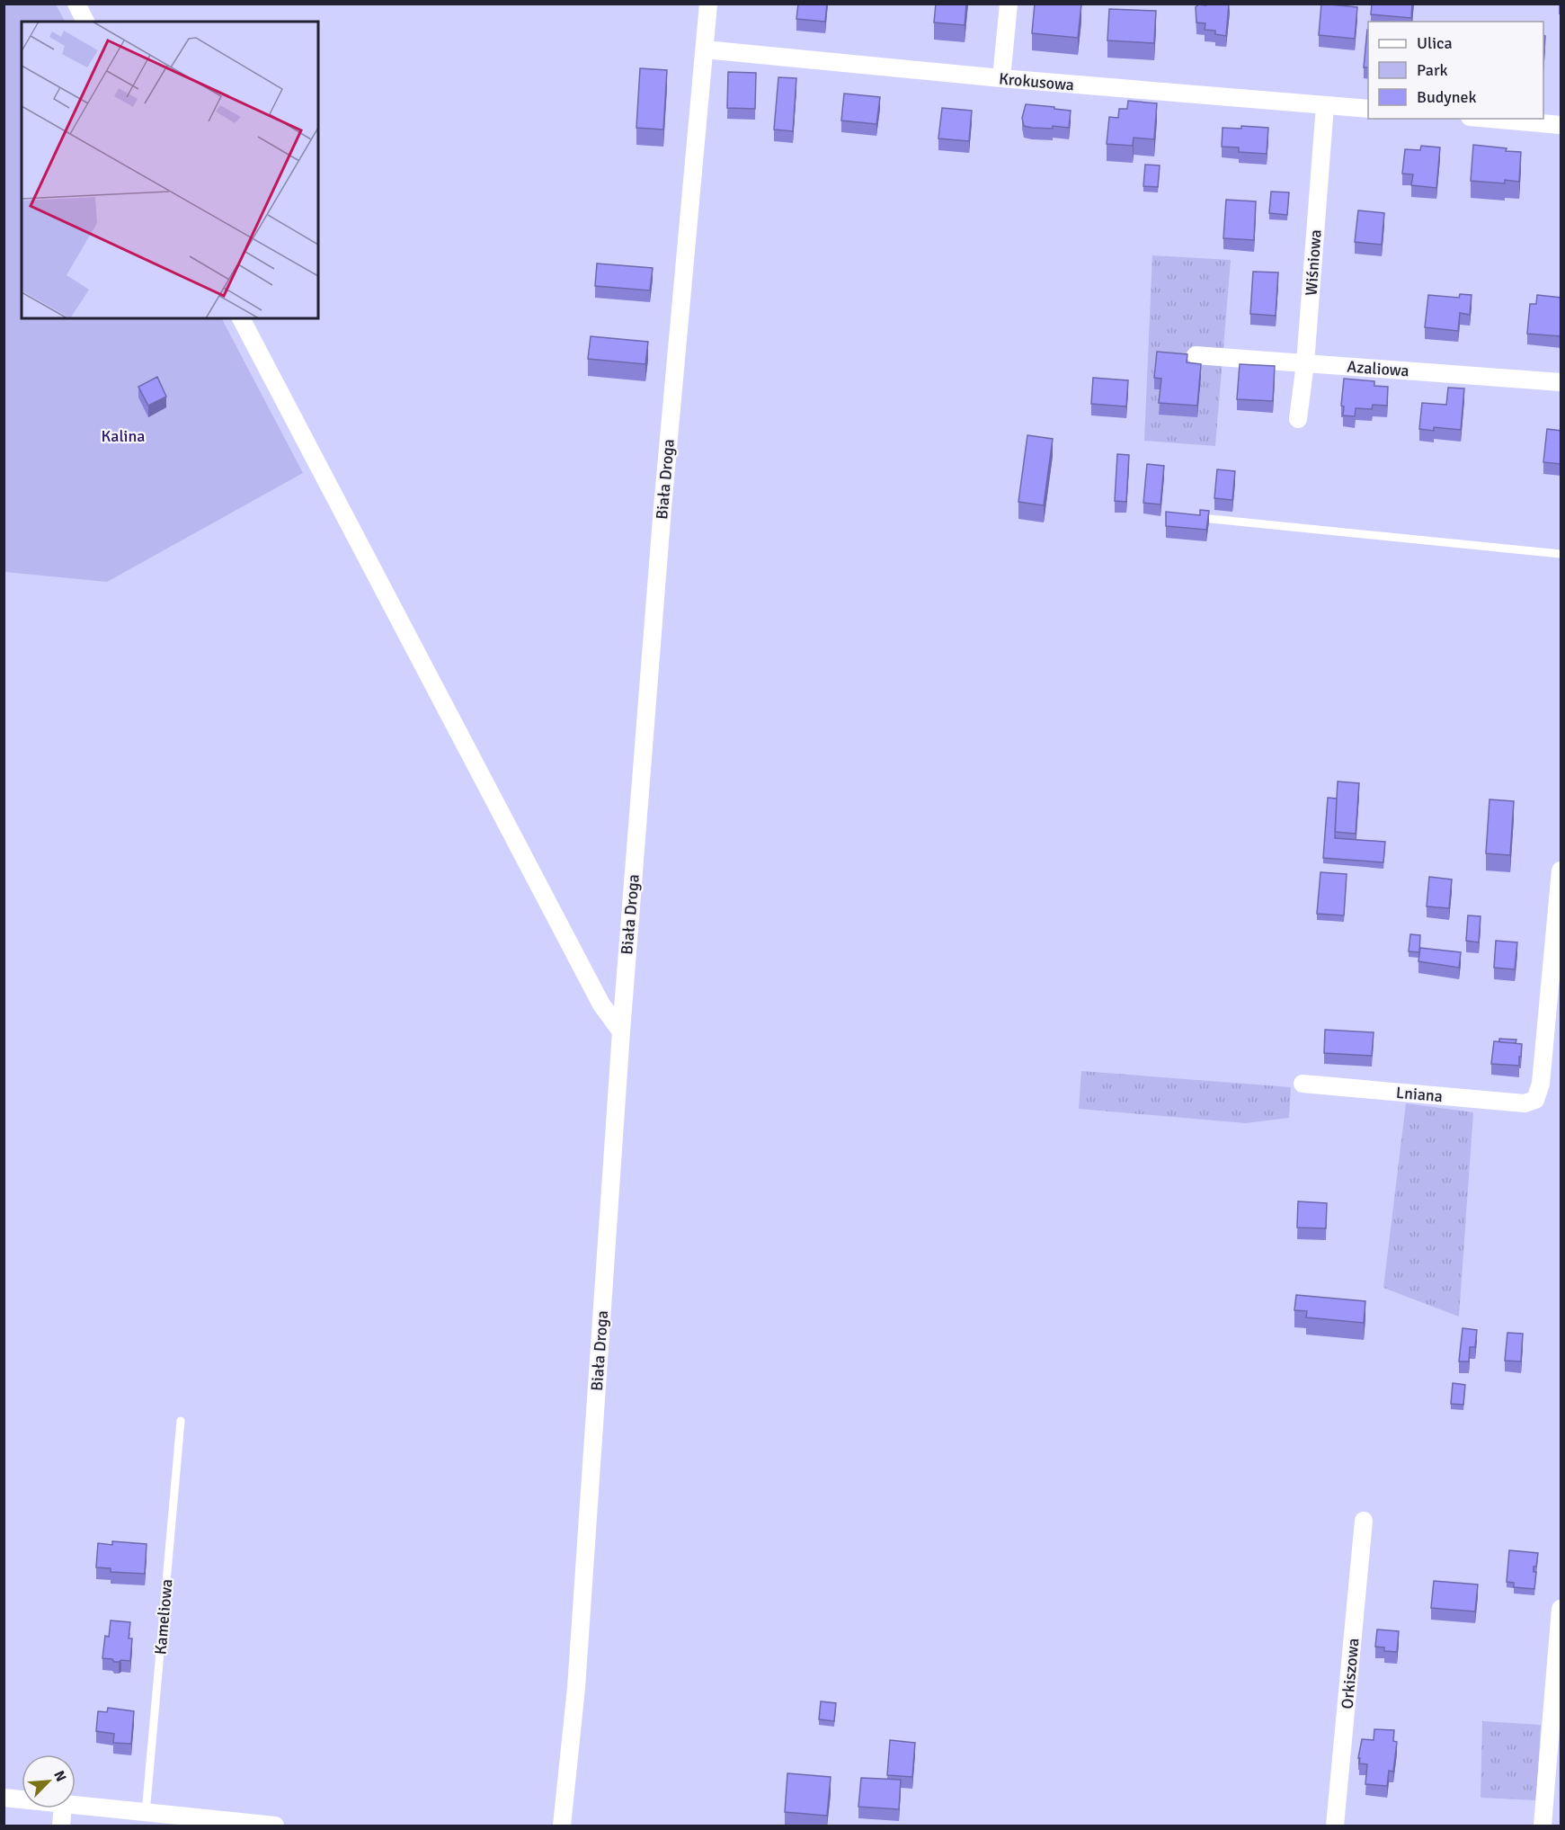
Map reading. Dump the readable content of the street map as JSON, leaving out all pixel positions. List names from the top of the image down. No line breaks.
{"streets":{"street":["Krokusowa","Wiśniowa","Azaliowa","Biała Droga","Lniana","Orkiszowa"],"lane":["Kameliowa"]},"crossings":[["Krokusowa","Wiśniowa"],["Krokusowa","Biała Droga"],["Wiśniowa","Azaliowa"]],"parks":["Kalina"],"legend":["Ulica","Park","Budynek"],"north":"top right"}
